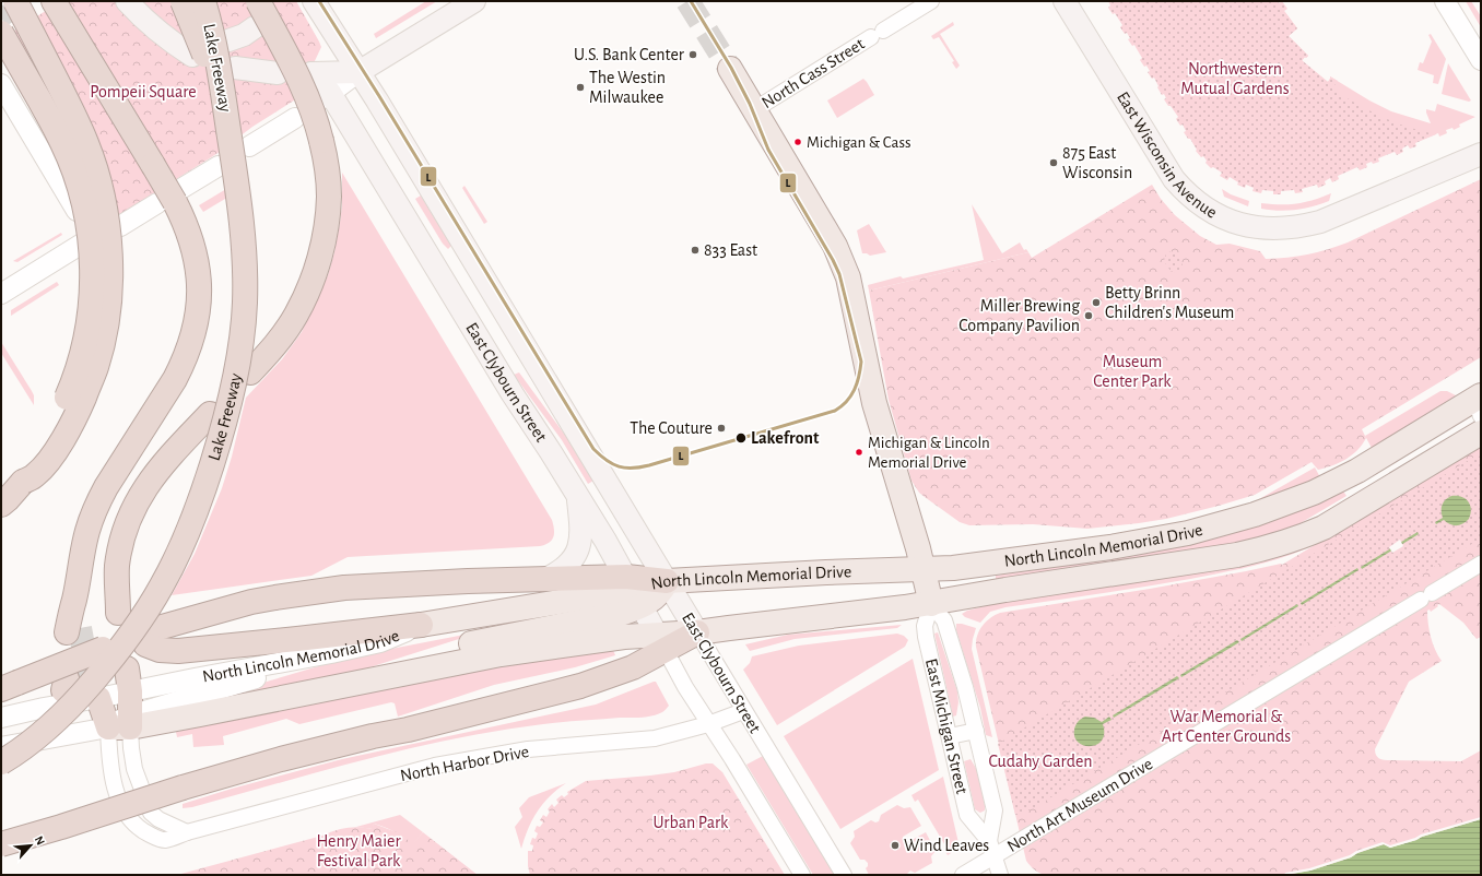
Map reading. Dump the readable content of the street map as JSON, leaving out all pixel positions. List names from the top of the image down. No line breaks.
{"streets":{"highway":["Lake Freeway"],"main road":["East Wisconsin Avenue","East Clybourn Street","North Lincoln Memorial Drive","East Michigan Street"],"street":["North Cass Street","North Harbor Drive","North Art Museum Drive"]},"crossings":[["North Cass Street","East Michigan Street"],["East Clybourn Street","North Lincoln Memorial Drive"],["East Clybourn Street","North Harbor Drive"],["North Lincoln Memorial Drive","East Michigan Street"],["East Michigan Street","North Art Museum Drive"]],"parks":["Northwestern Mutual Gardens","Pompeii Square","Museum Center Park","War Memorial & Art Center Grounds","Cudahy Garden","Urban Park","Henry Maier Festival Park"],"places":["U.S. Bank Center","The Westin Milwaukee","Michigan & Cass","875 East Wisconsin","833 East","Betty Brinn Children's Museum","Miller Brewing Company Pavilion","The Couture","Lakefront","Michigan & Lincoln Memorial Drive","Wind Leaves"],"lines":["transit line L"],"north":"top right"}
